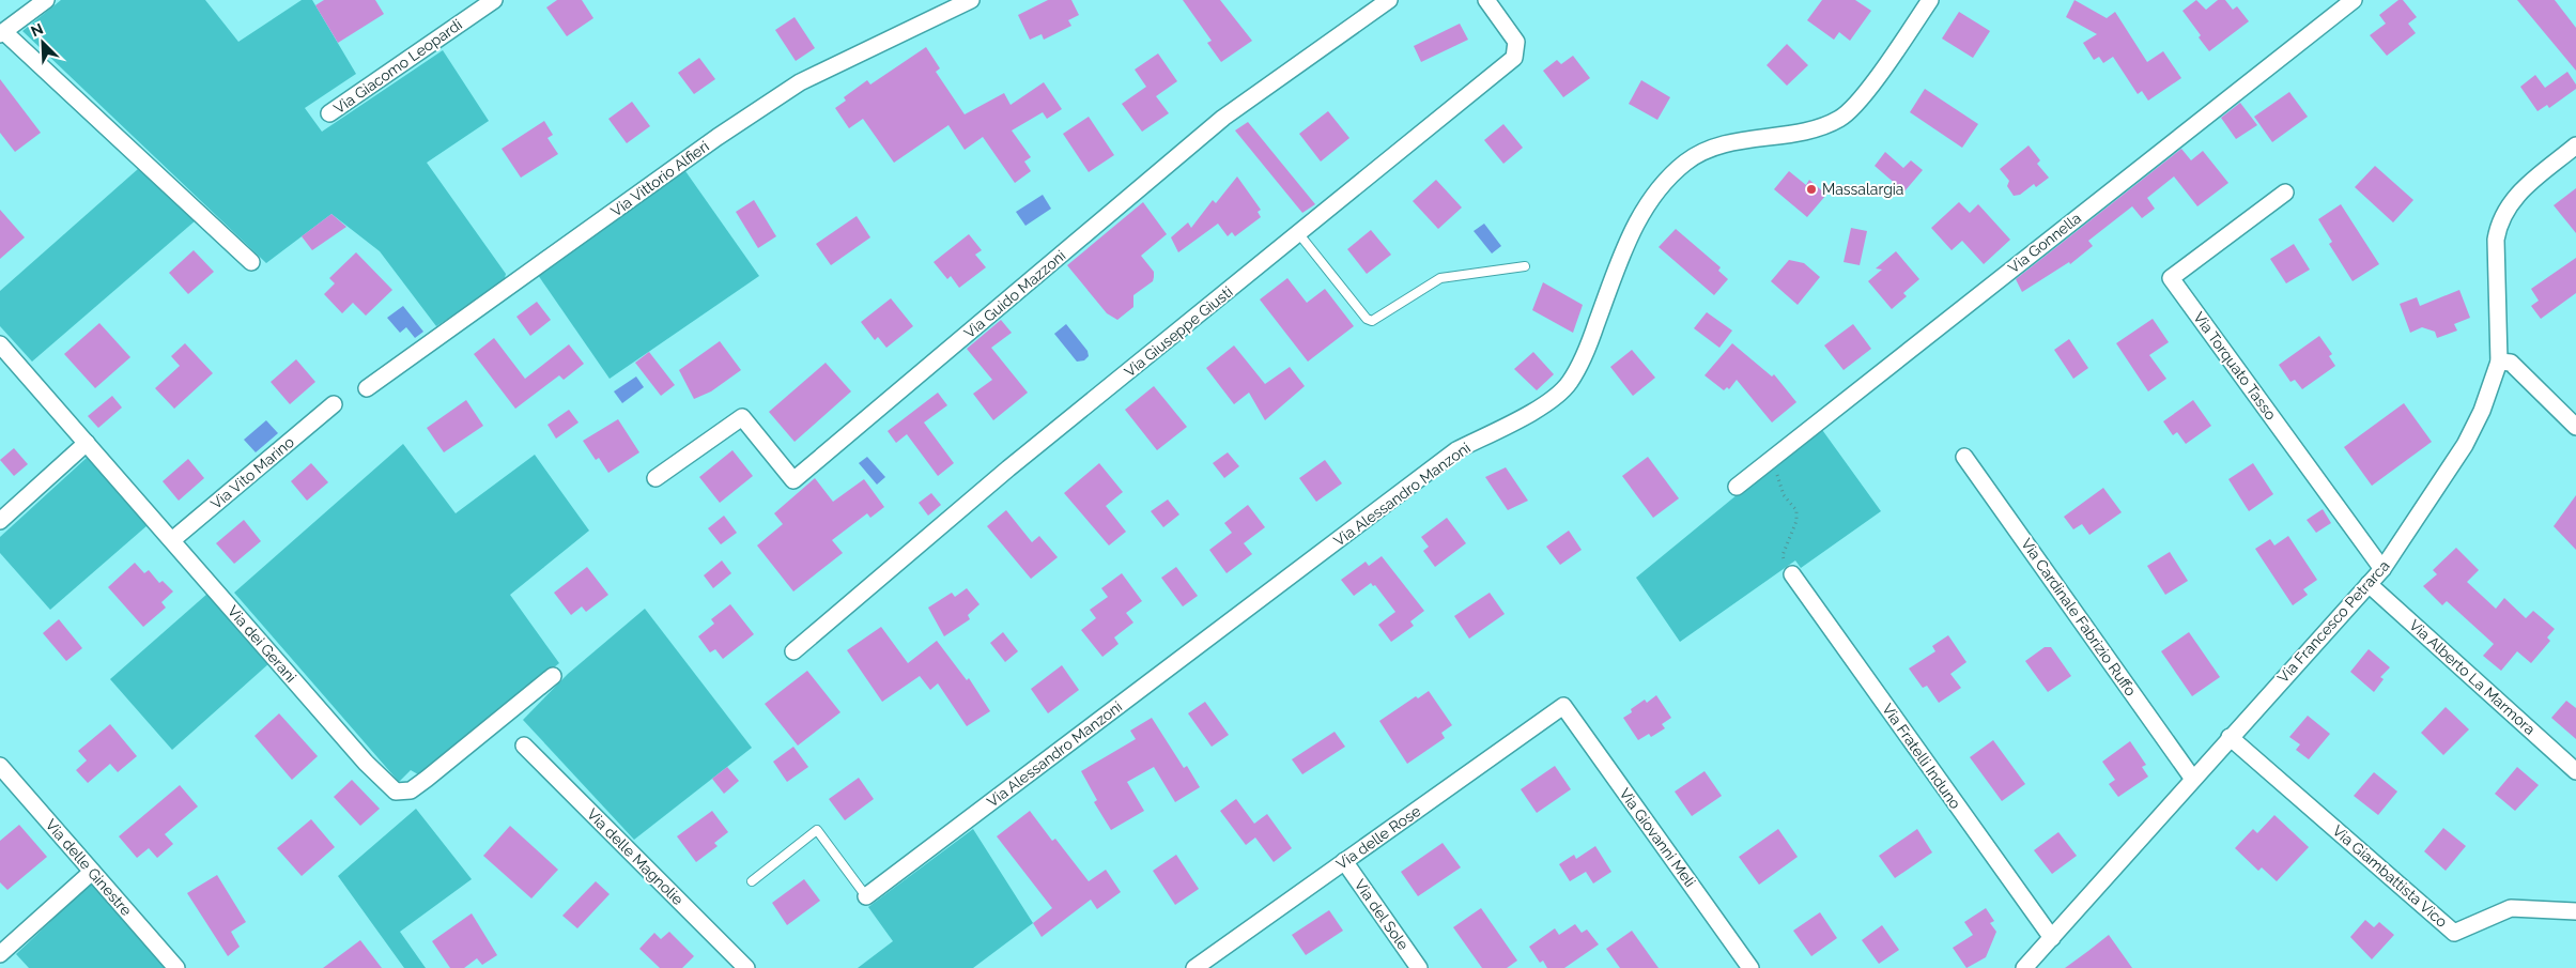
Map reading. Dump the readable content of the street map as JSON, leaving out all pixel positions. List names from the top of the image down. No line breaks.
{"streets":{"street":["Via Giacomo Leopardi","Via Vittorio Alfieri","Via Gonnella","Via Guido Mazzoni","Via Giuseppe Giusti","Via Torquato Tasso","Via Vito Marino","Via Alessandro Manzoni","Via Cardinale Fabrizio Ruffo","Via Francesco Petrarca","Via dei Gerani","Via Alberto La Marmora","Via Fratelli Induno","Via delle Rose","Via Giovanni Meli","Via delle Magnolie","Via delle Ginestre","Via Giambattista Vico","Via del Sole"]},"crossings":[["Via Torquato Tasso","Via Francesco Petrarca"],["Via Vito Marino","Via dei Gerani"],["Via Cardinale Fabrizio Ruffo","Via Francesco Petrarca"],["Via Francesco Petrarca","Via Alberto La Marmora"],["Via Francesco Petrarca","Via Fratelli Induno"],["Via Francesco Petrarca","Via Giambattista Vico"],["Via delle Rose","Via Giovanni Meli"],["Via delle Rose","Via del Sole"]],"places":["Massalargia"],"north":"top left"}
